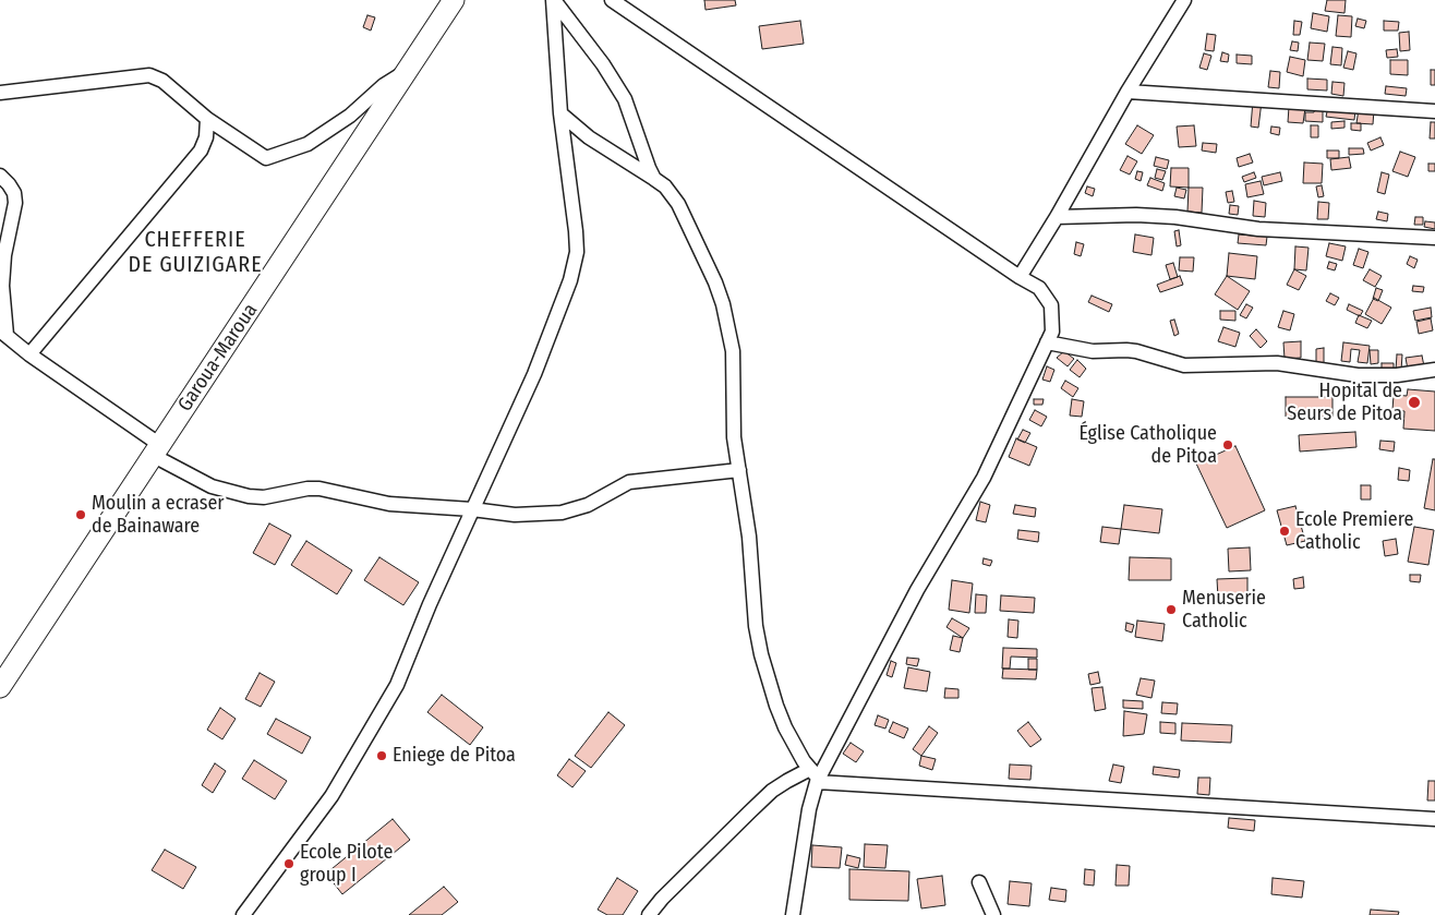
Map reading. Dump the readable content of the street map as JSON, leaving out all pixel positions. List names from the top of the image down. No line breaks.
{"streets":{"highway":["Garoua-Maroua"]},"districts":["CHEFFERIE DE GUIZIGARE"],"places":["Hopital de Seurs de Pitoa","Église Catholique de Pitoa","Moulin a ecraser de Bainaware","Ecole Premiere Catholic","Menuserie Catholic","Eniege de Pitoa","Ecole Pilote group I"]}
